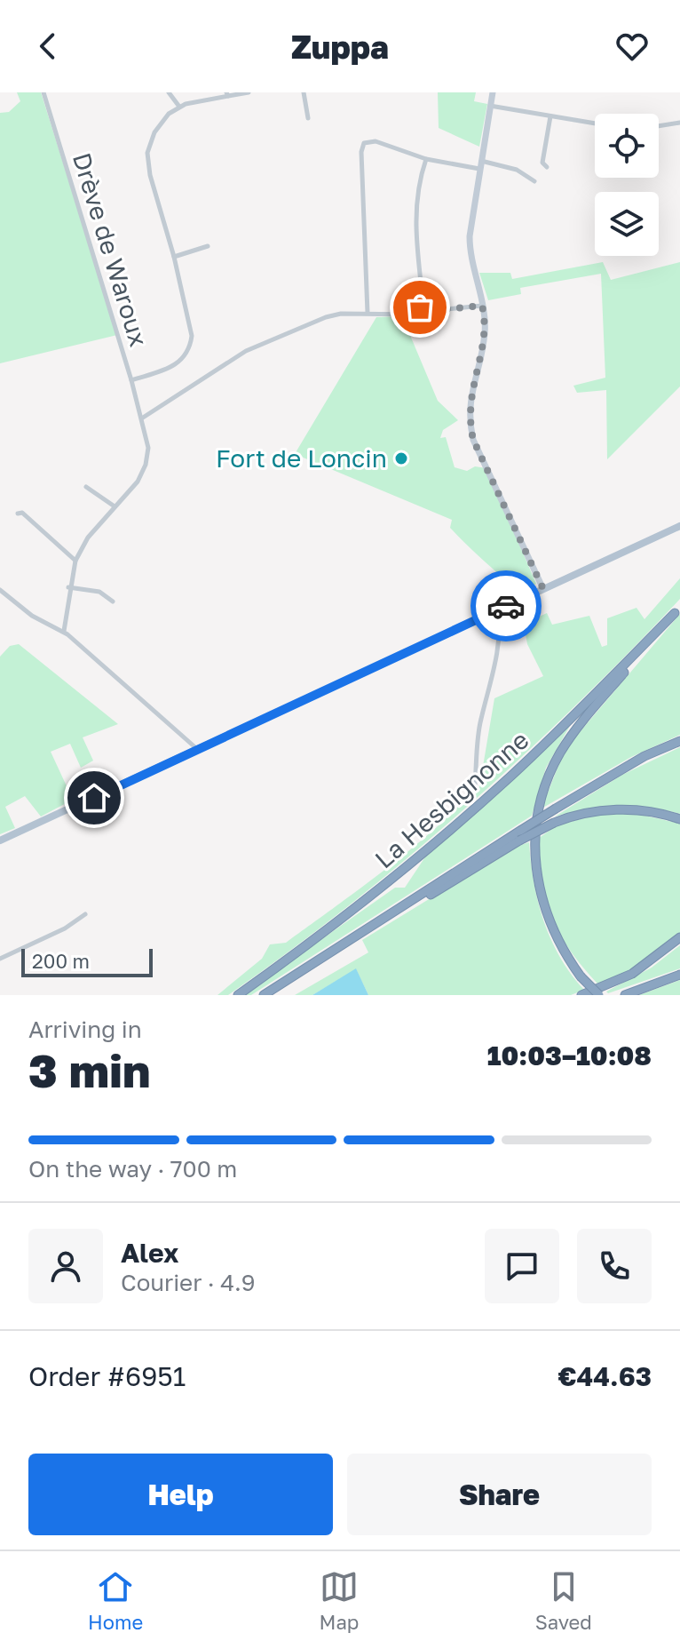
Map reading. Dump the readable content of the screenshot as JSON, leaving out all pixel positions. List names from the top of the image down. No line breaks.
{"streets":{"highway":["La Hesbignonne"],"street":["Drève de Waroux"]},"places":["Fort de Loncin"],"scale_bar":"200 m","page":{"header":"Zuppa","scale":"200 m","heading":["3 min","Arriving in","10:03–10:08"],"panel":["Alex","Courier · 4.9","Order #6951","€44.63"],"bar":"On the way · 700 m","buttons":["Help","Share"],"tabs":["Home","Map","Saved"]}}
